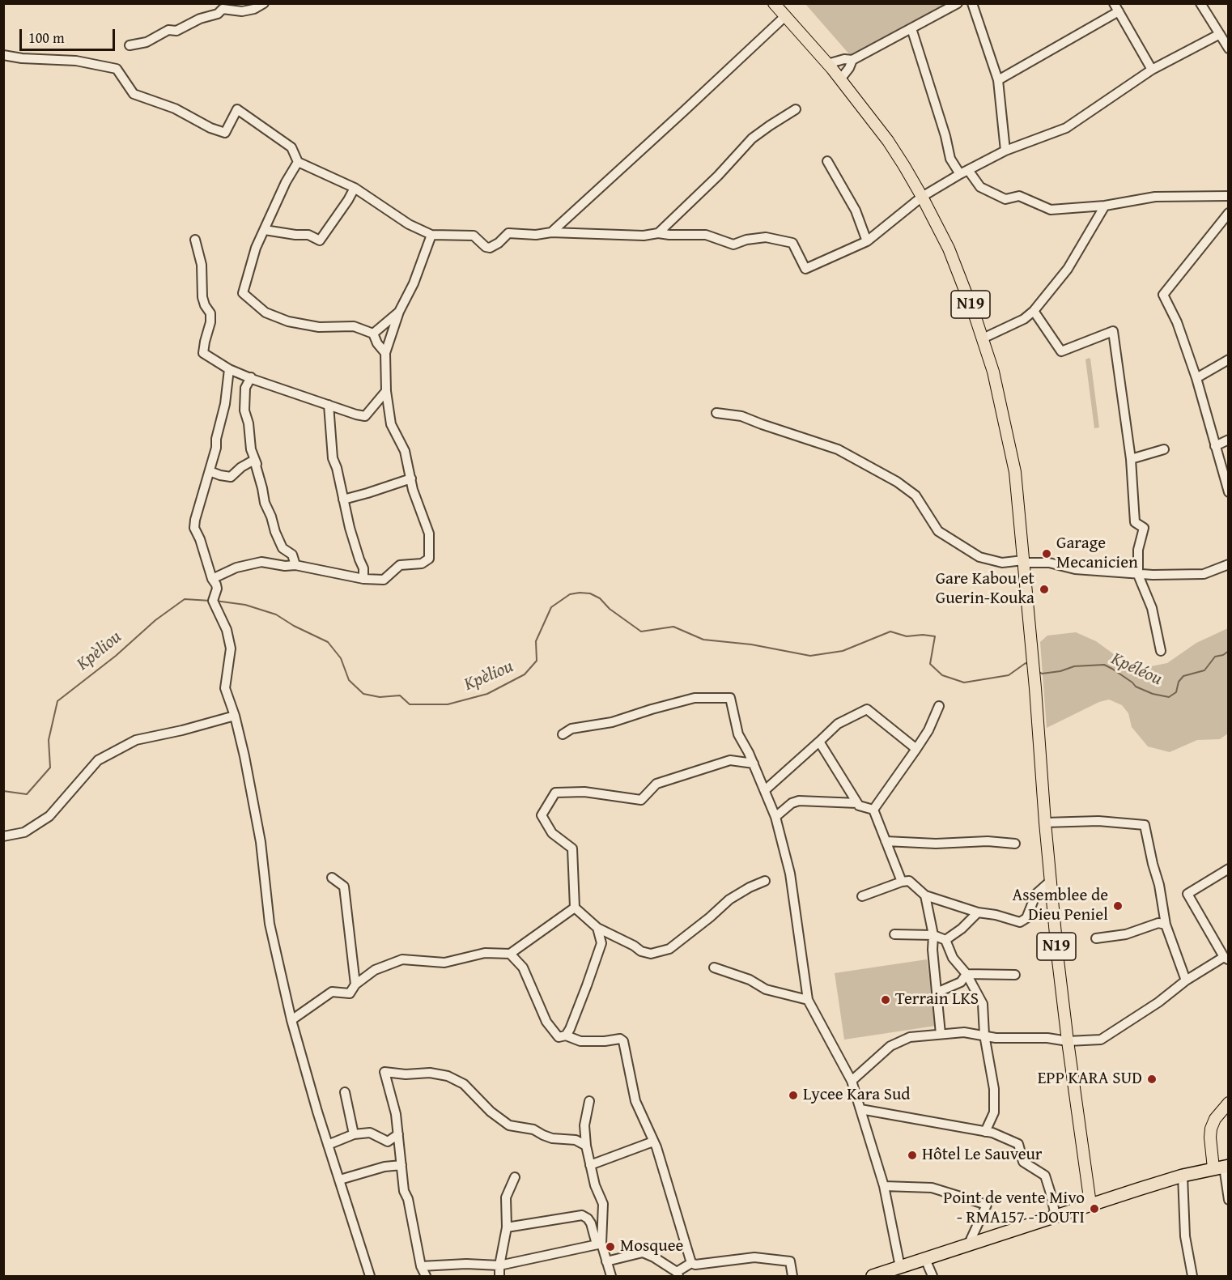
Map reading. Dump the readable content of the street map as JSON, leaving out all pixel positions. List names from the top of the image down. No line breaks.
{"streets":{"main road":["N19"]},"water":["Kpèliou","Kpéléou"],"places":["Garage Mecanicien","Gare Kabou et Guerin-Kouka","Assemblee de Dieu Peniel","Terrain LKS","EPP KARA SUD","Lycee Kara Sud","Hôtel Le Sauveur","Point de vente Mivo - RMA157 - DOUTI","Mosquee"],"scale_bar":"100 m"}
